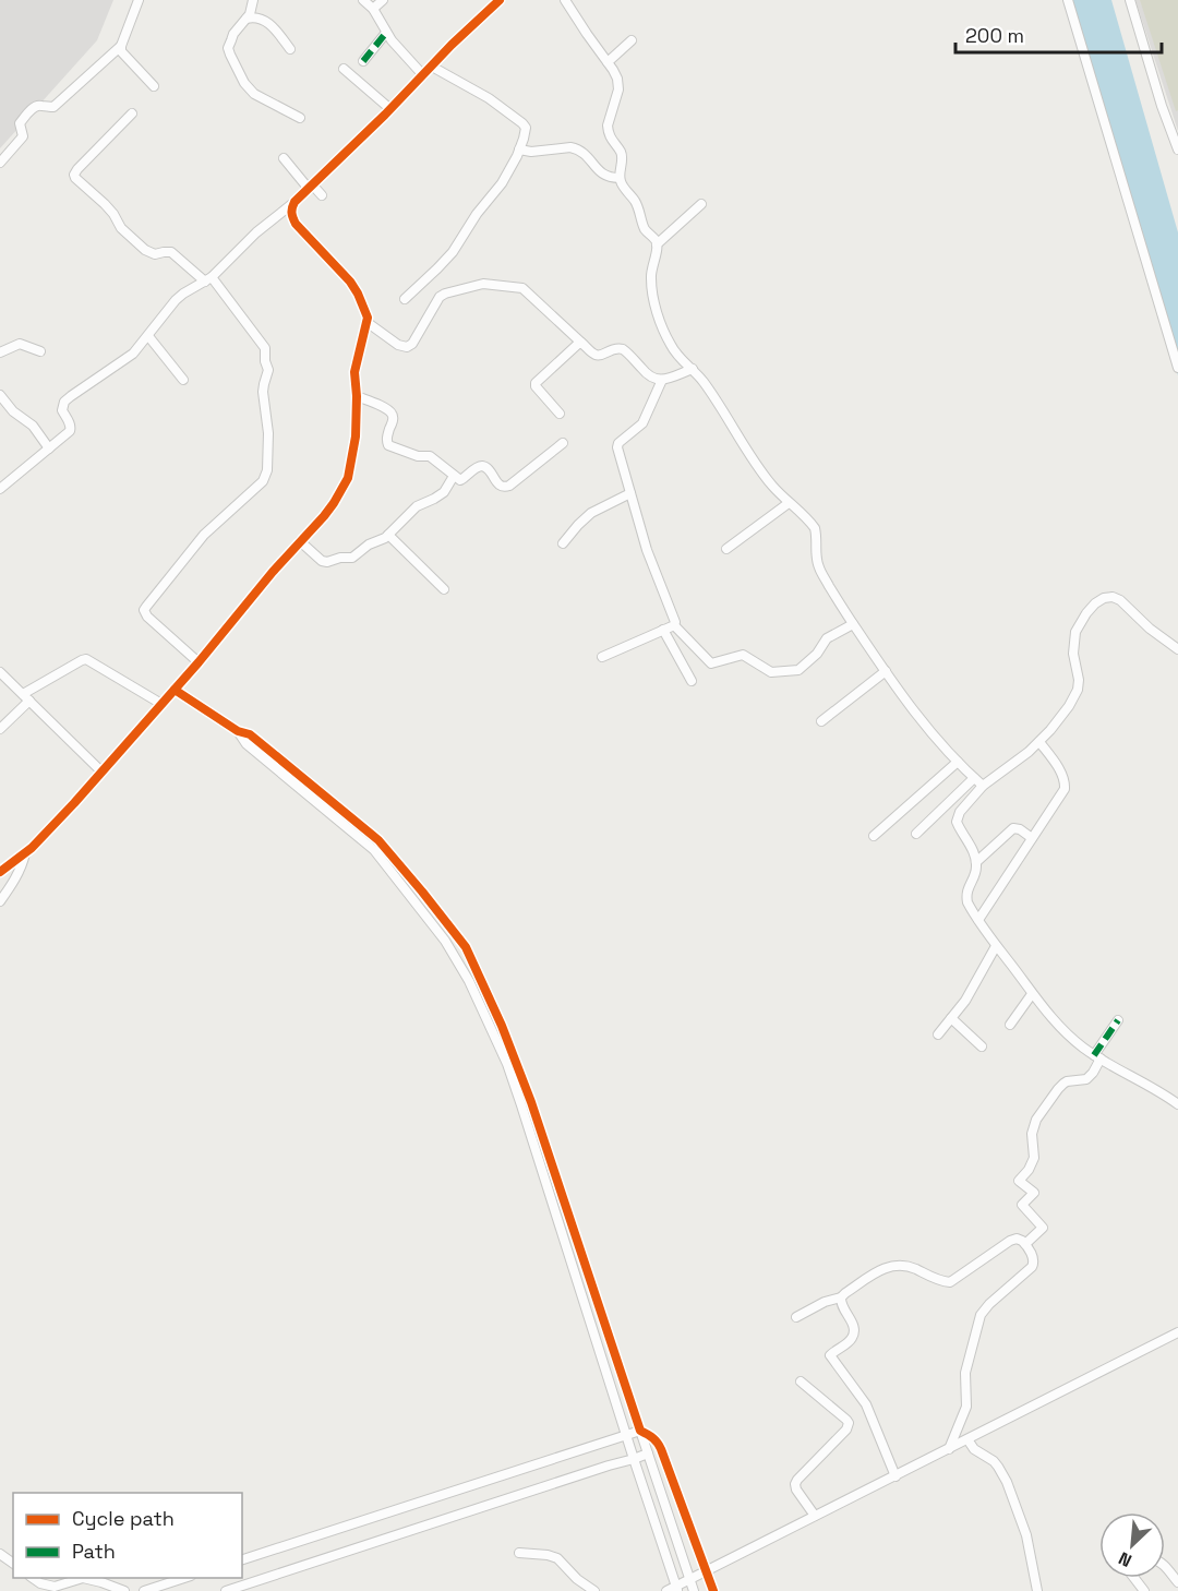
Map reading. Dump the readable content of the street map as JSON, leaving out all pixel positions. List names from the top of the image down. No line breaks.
{"legend":["Cycle path","Path"],"scale_bar":"200 m","north":"bottom left"}
